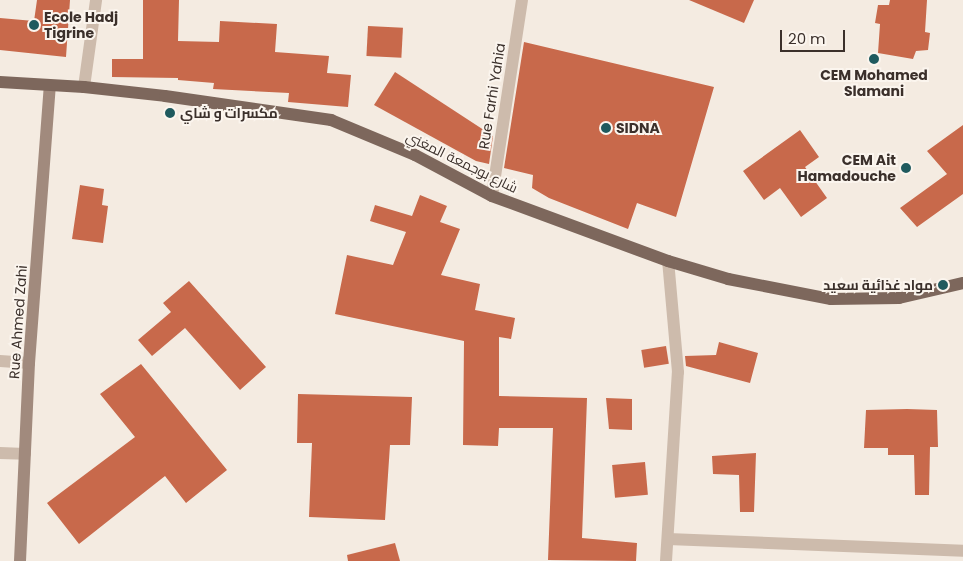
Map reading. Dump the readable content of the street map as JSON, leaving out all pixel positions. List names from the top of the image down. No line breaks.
{"streets":{"main road":["شارع بوجمعة المغني"],"street":["Rue Farhi Yahia","Rue Ahmed Zahi"]},"crossings":[["Rue Farhi Yahia","شارع بوجمعة المغني"],["شارع بوجمعة المغني","Rue Ahmed Zahi"]],"places":["Ecole Hadj Tigrine","CEM Mohamed Slamani","مكسرات و شاي","SIDNA","CEM Ait Hamadouche","مواد غذائية سعيد"],"scale_bar":"20 m"}
